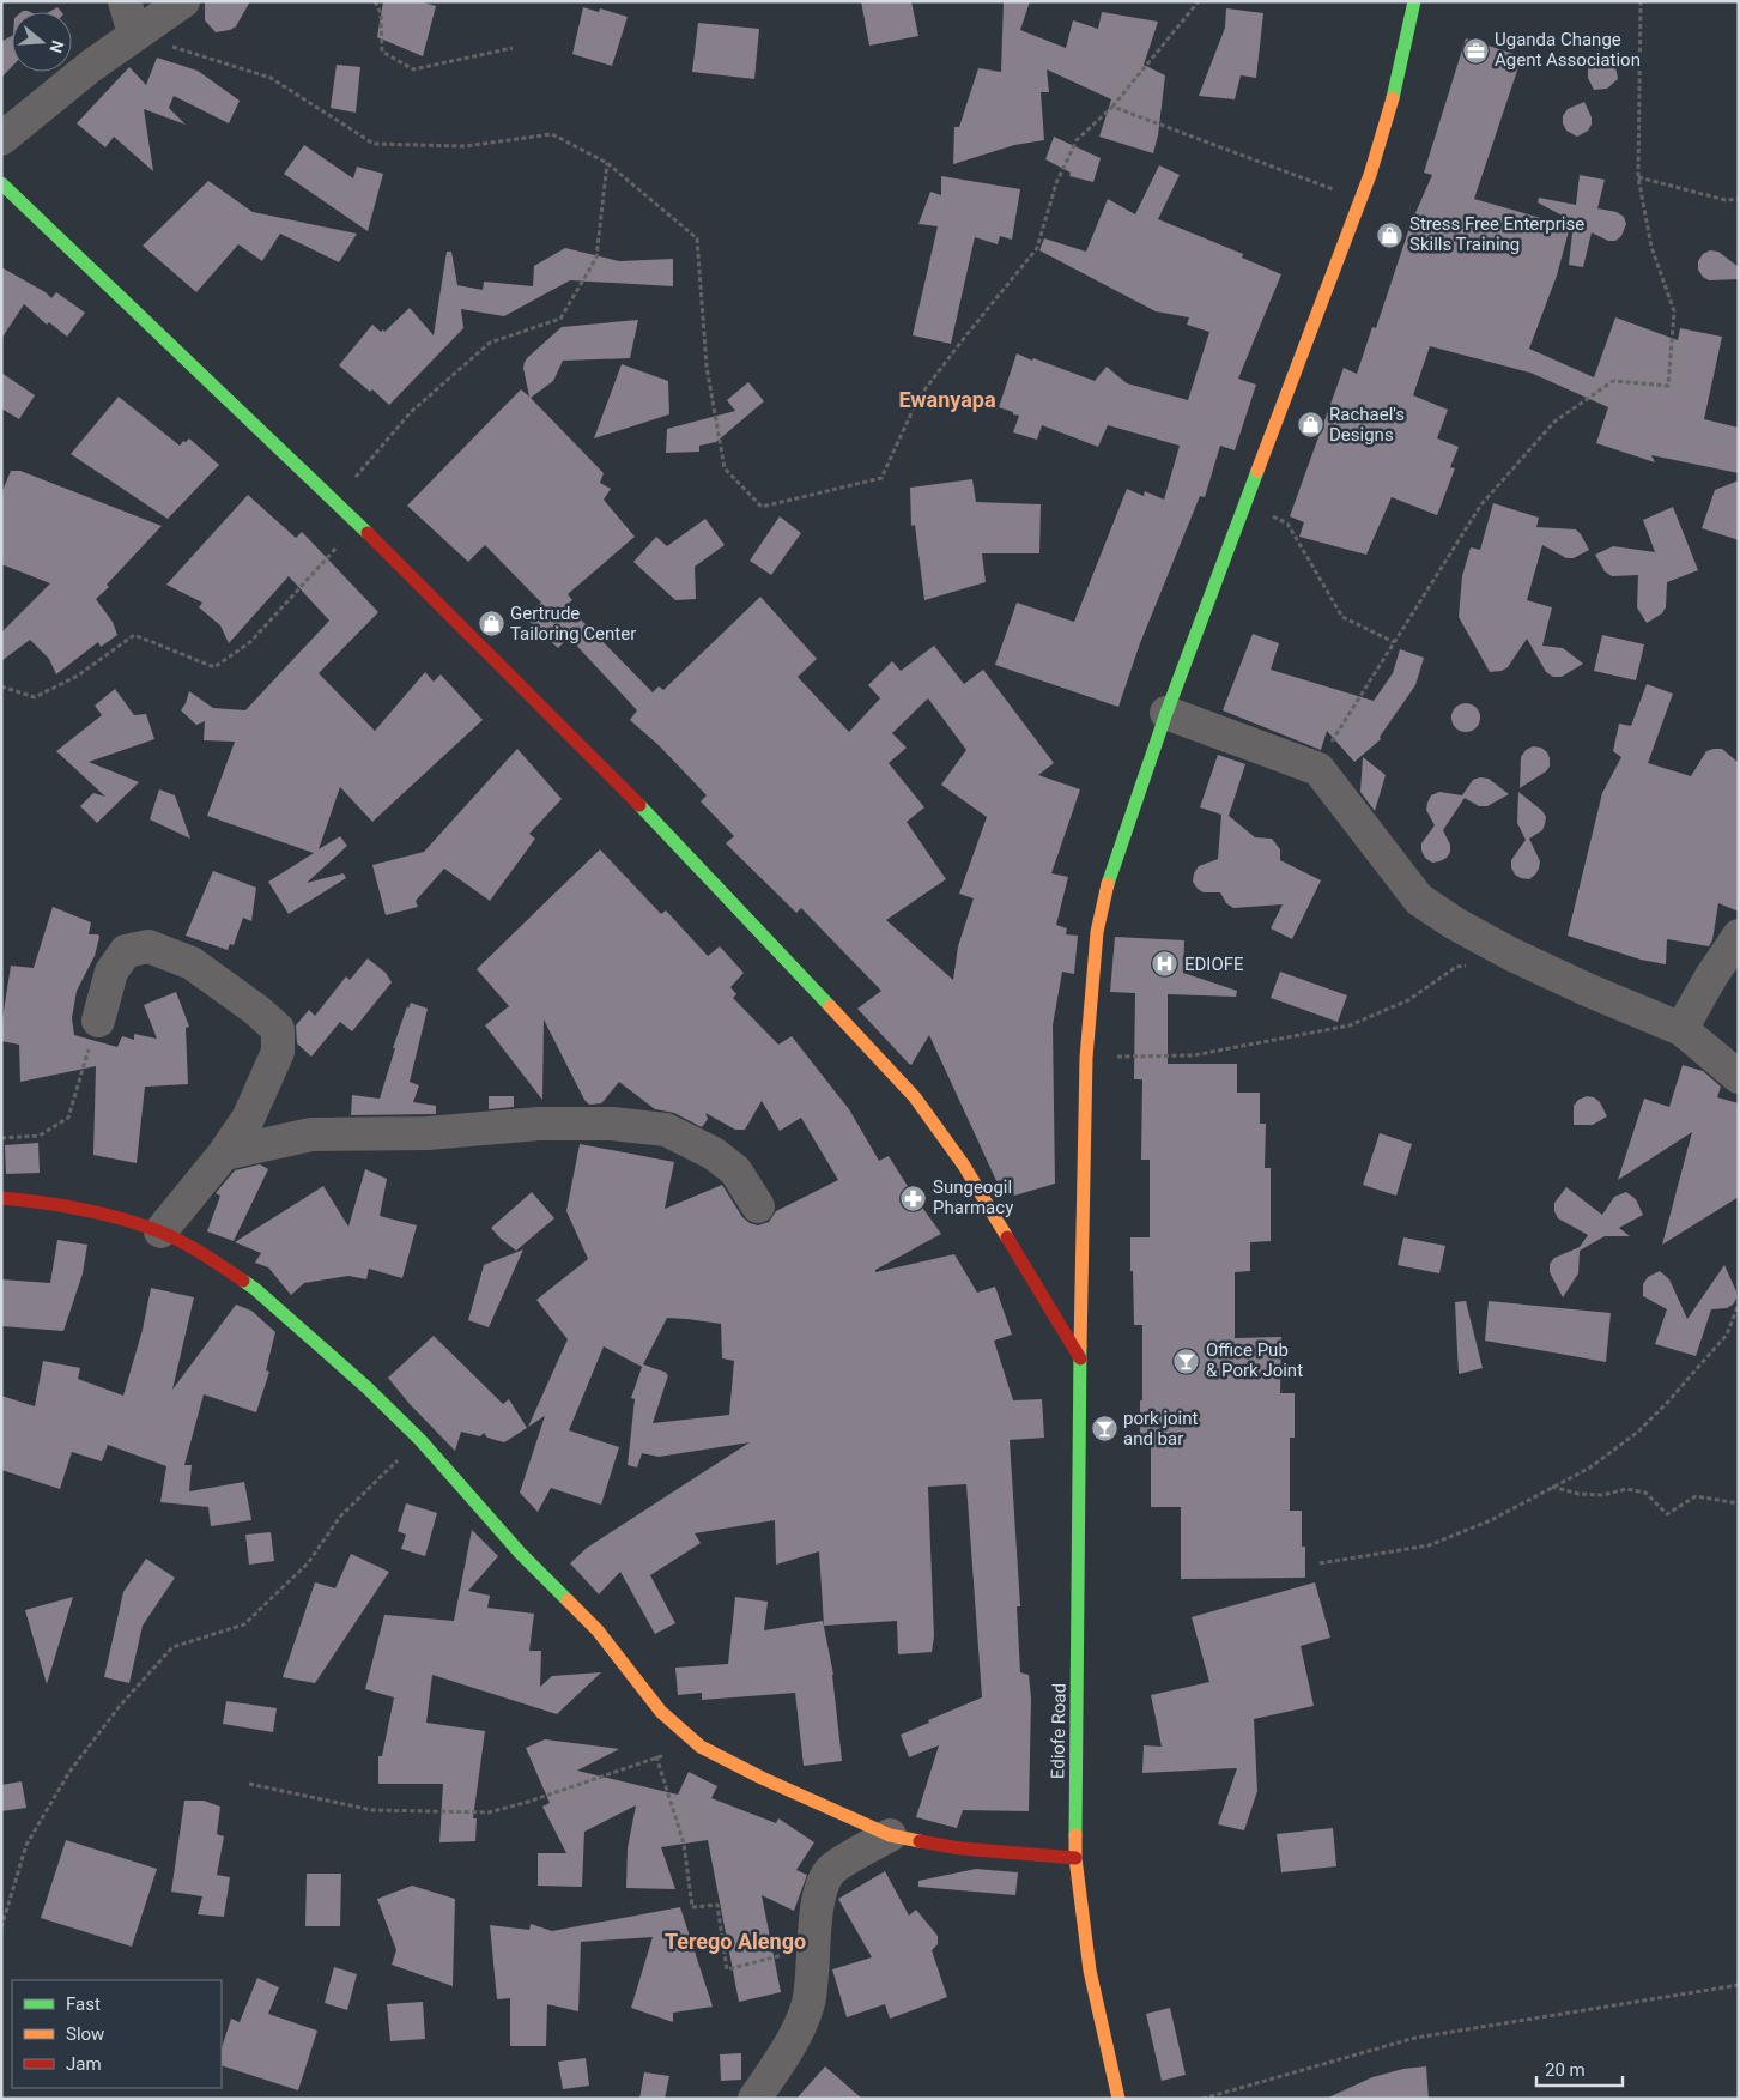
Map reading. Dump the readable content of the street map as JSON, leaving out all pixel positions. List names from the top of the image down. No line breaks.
{"streets":{"street":["Ediofe Road"]},"districts":["Ewanyapa","Terego Alengo"],"places":{"office":["Uganda Change Agent Association"],"shop":["Stress Free Enterprise Skills Training","Rachael's Designs","Gertrude Tailoring Center"],"hospital":["EDIOFE"],"pharmacy":["Sungeogil Pharmacy"],"bar":["Office Pub & Pork Joint","pork joint and bar"]},"legend":["Fast","Slow","Jam"],"scale_bar":"20 m","north":"right"}
